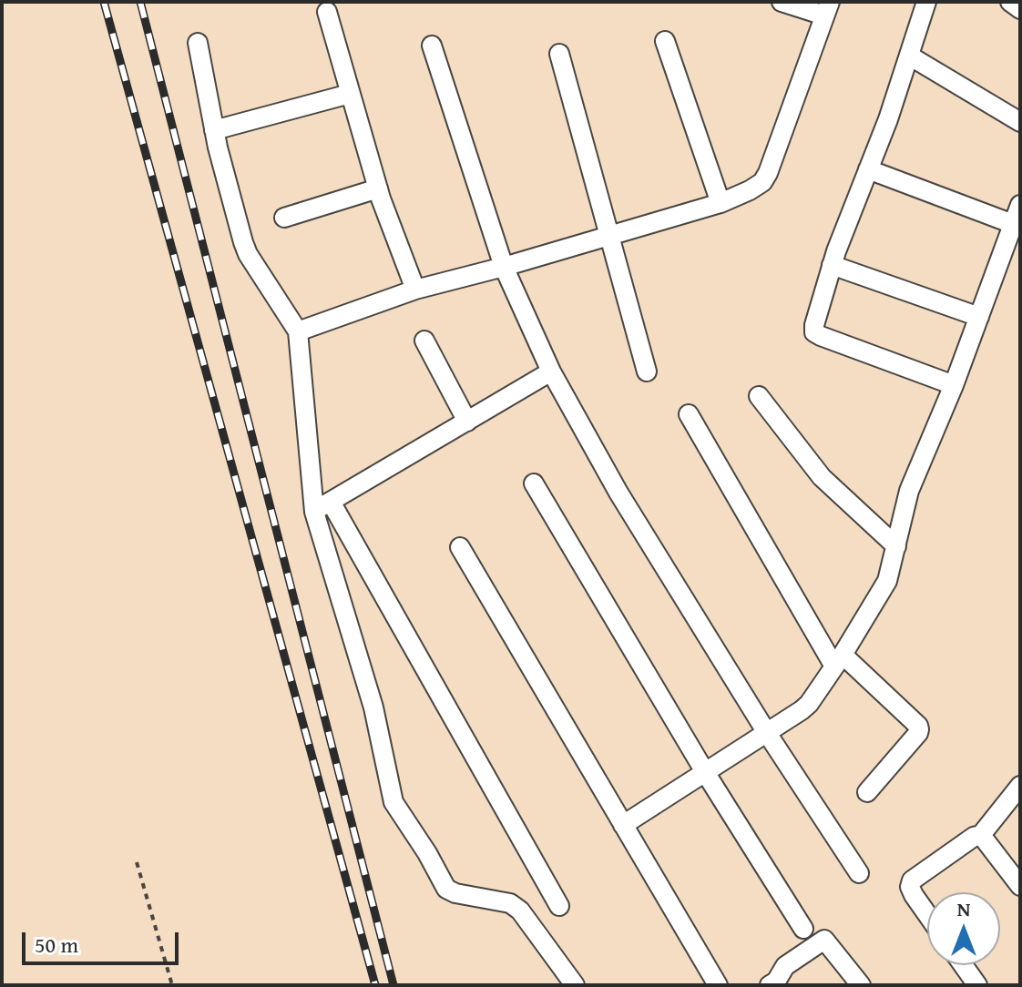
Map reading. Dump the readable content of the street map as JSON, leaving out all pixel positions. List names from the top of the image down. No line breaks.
{"scale_bar":"50 m","north":"top"}
